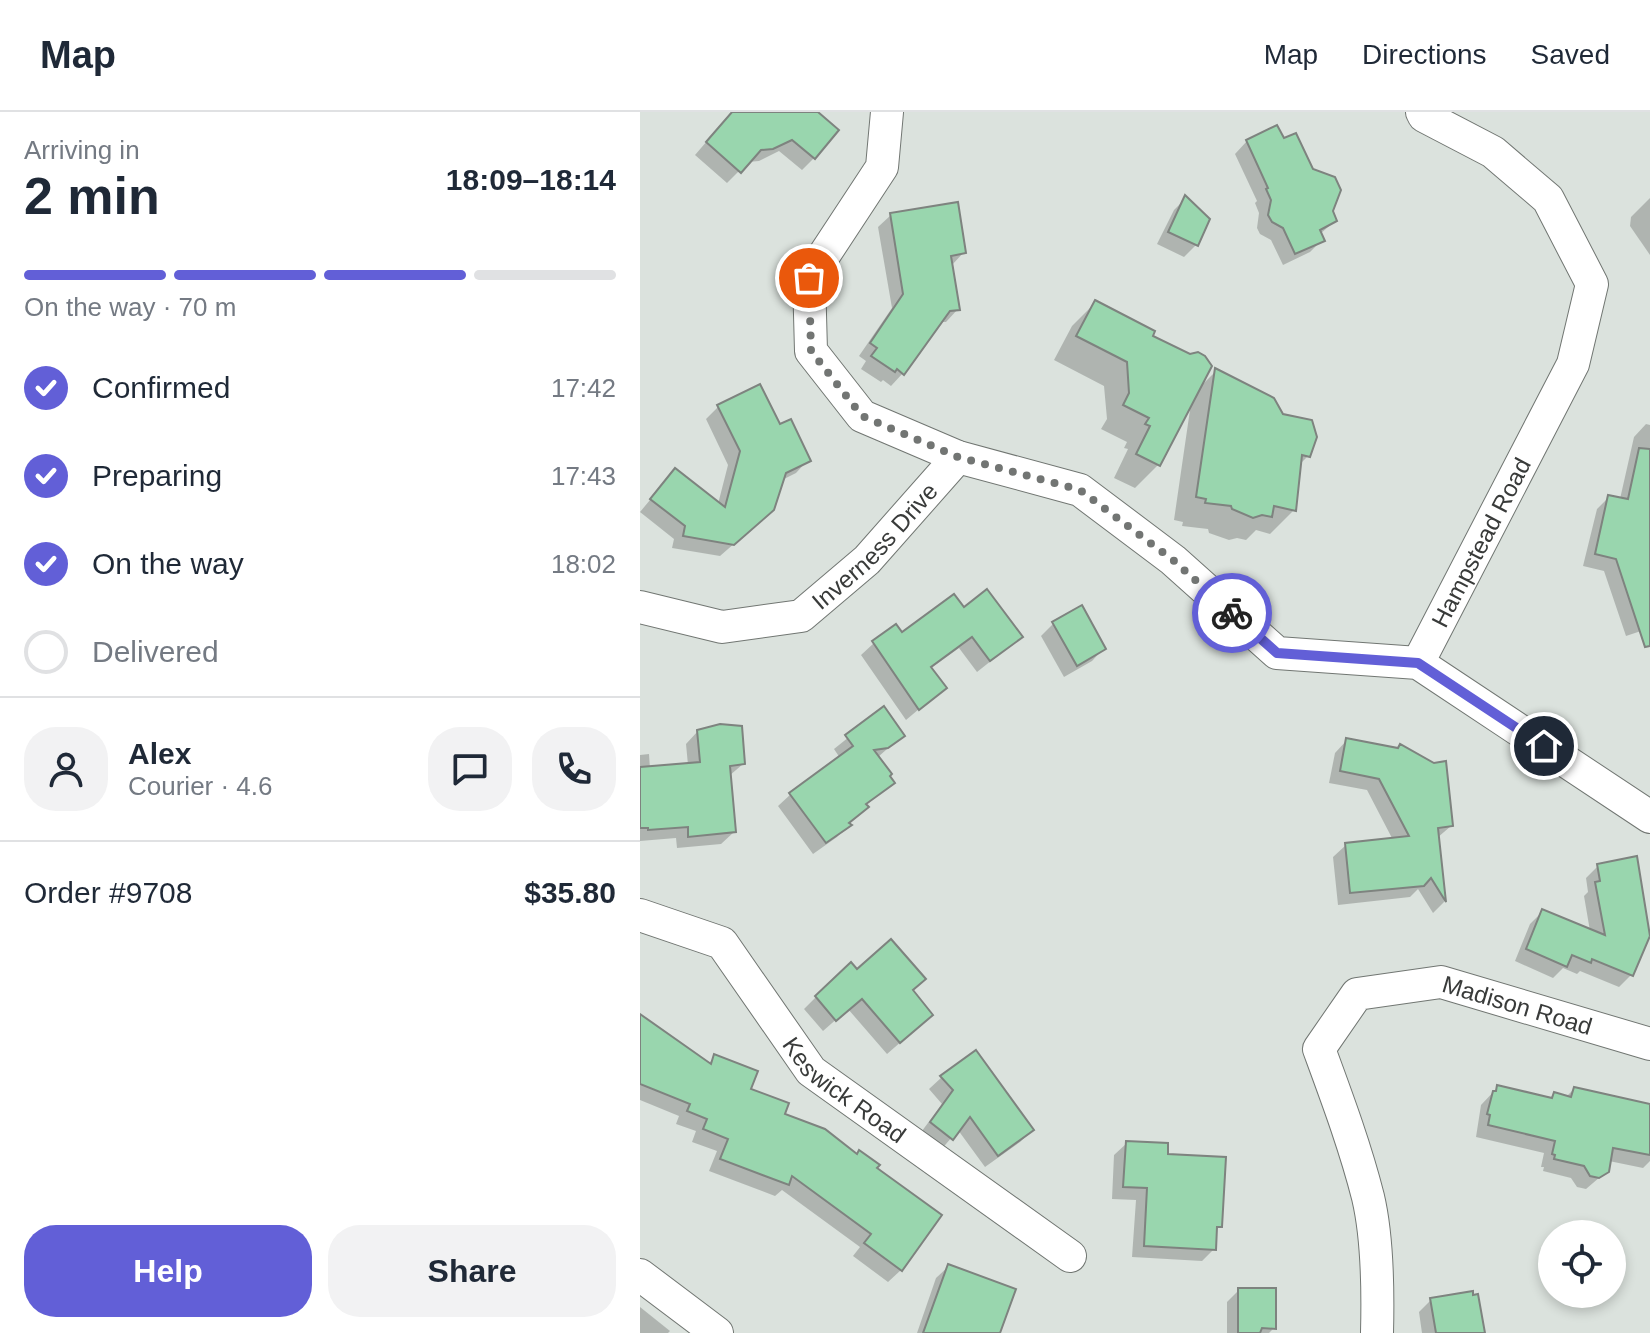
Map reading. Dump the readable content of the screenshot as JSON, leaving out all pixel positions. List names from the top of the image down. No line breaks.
{"streets":{"street":["Hampstead Road","Inverness Drive","Madison Road","Keswick Road"]},"page":{"header":"Map","nav":["Map","Directions","Saved"],"heading":["2 min","Arriving in","18:09–18:14"],"panel":["Alex","Courier · 4.6","Order #9708","$35.80"],"bar":"On the way · 70 m","list":[["Confirmed","17:42"],["Preparing","17:43"],["On the way","18:02"],"Delivered"],"buttons":["Help","Share"]}}
